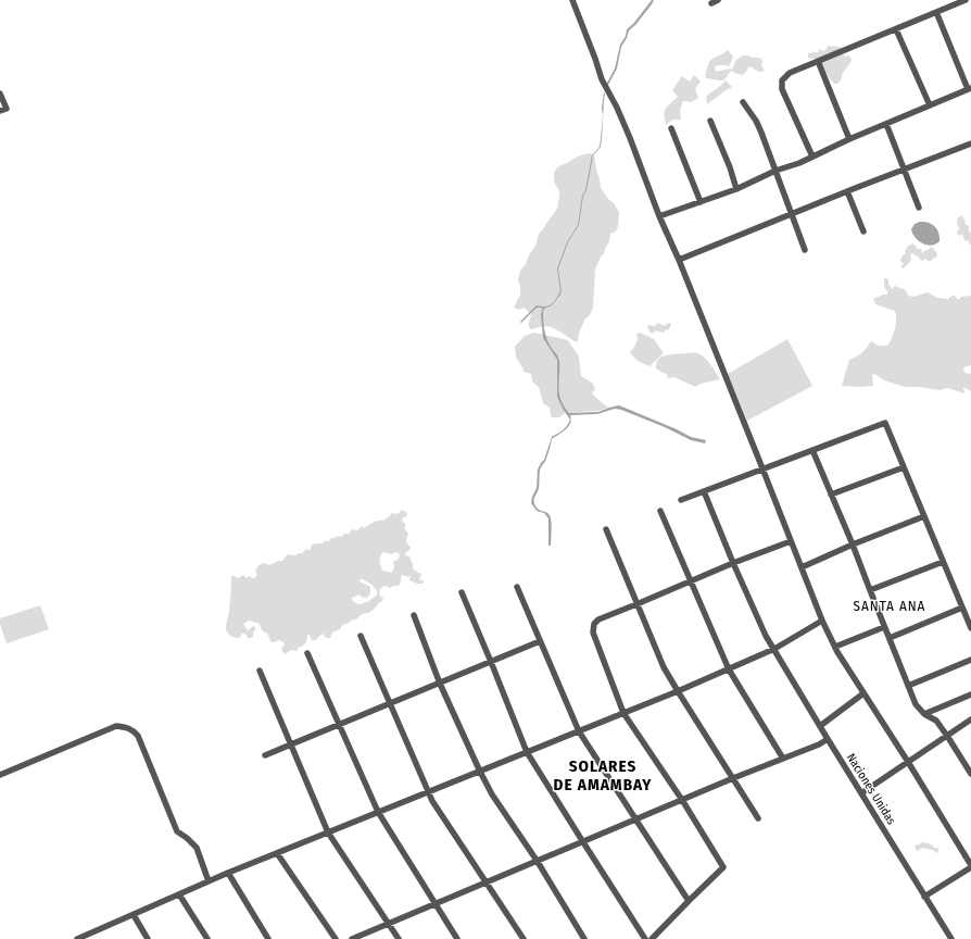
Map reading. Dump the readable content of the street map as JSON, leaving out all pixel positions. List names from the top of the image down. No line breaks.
{"streets":{"street":["Naciones Unidas"]},"districts":["SANTA ANA","SOLARES DE AMAMBAY"]}
